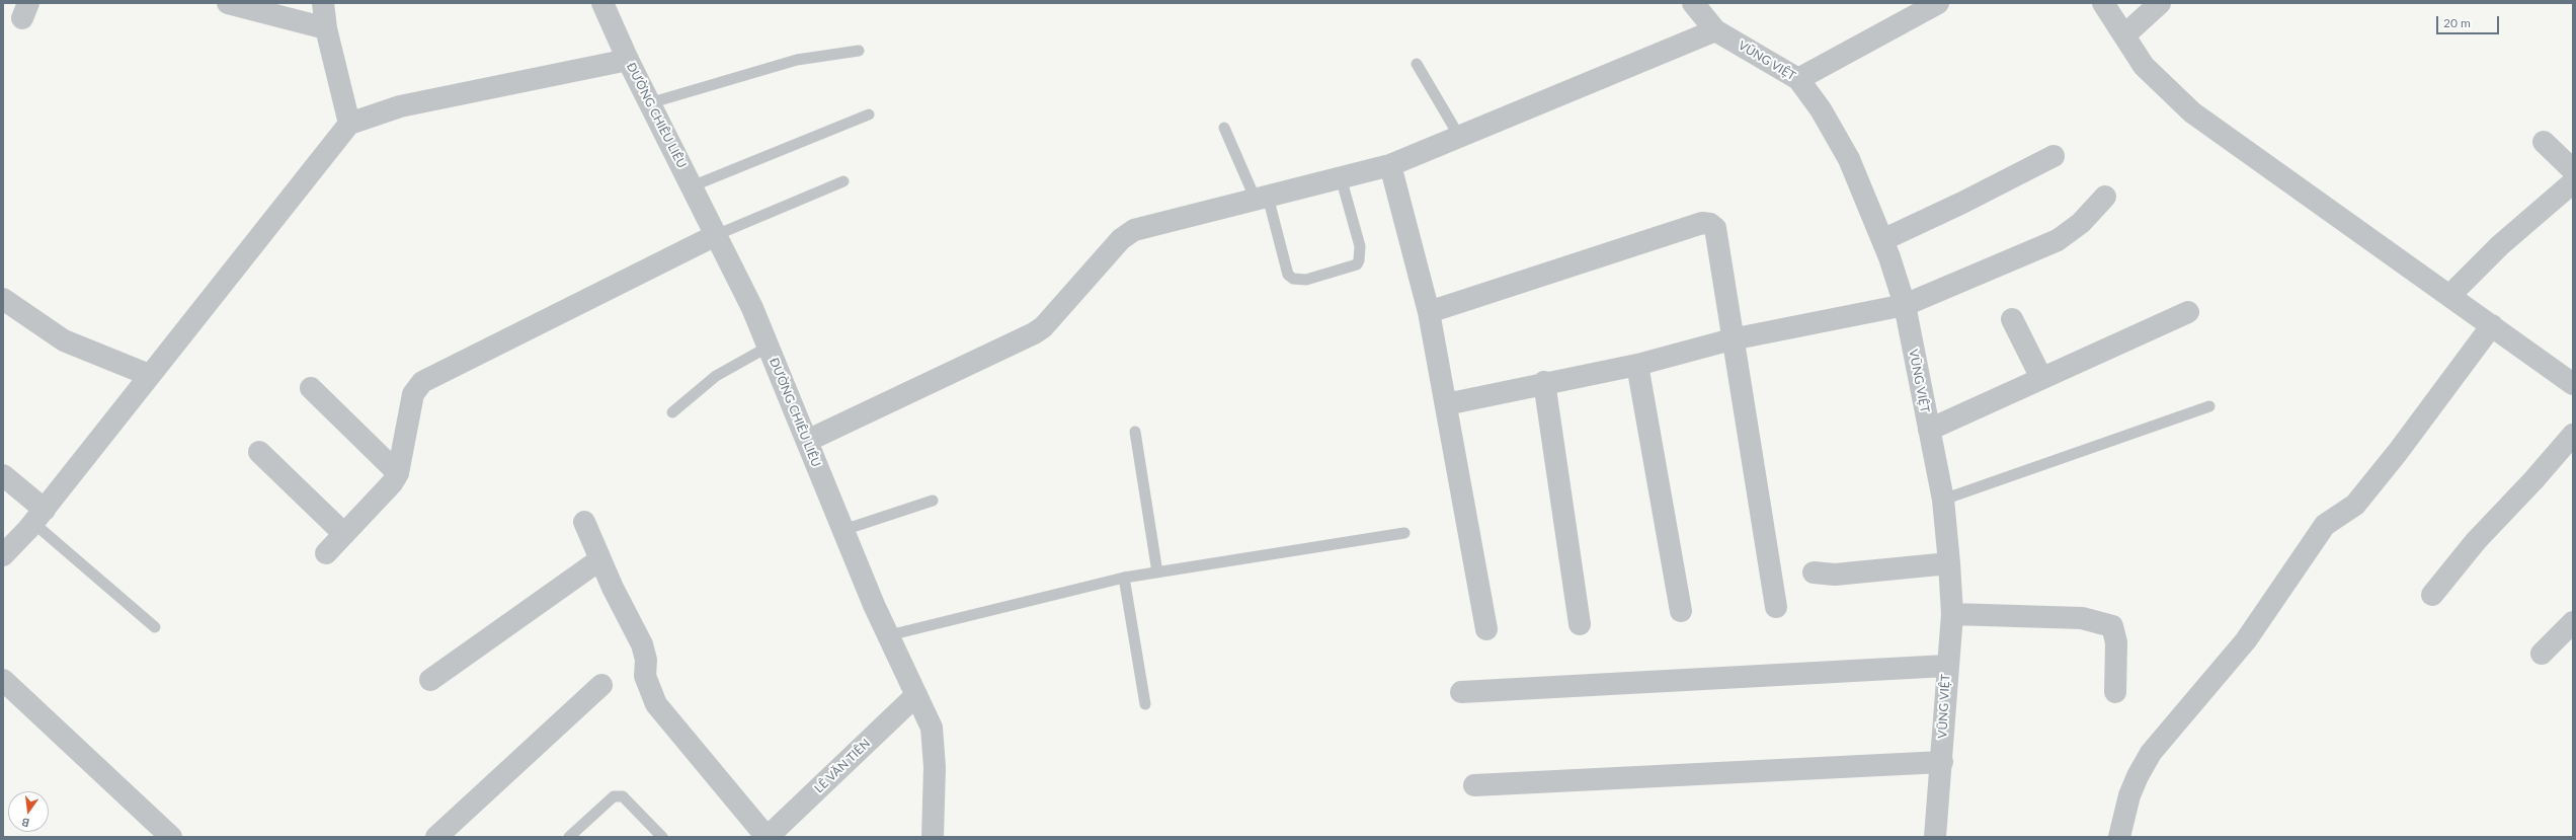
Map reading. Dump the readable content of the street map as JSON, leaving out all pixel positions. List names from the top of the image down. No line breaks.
{"streets":{"street":["VŨNG VIỆT","ĐƯỜNG CHIÊU LIÊU","LÊ VĂN TIÊN"]},"crossings":[["ĐƯỜNG CHIÊU LIÊU","LÊ VĂN TIÊN"]],"scale_bar":"20 m","north":"bottom"}
